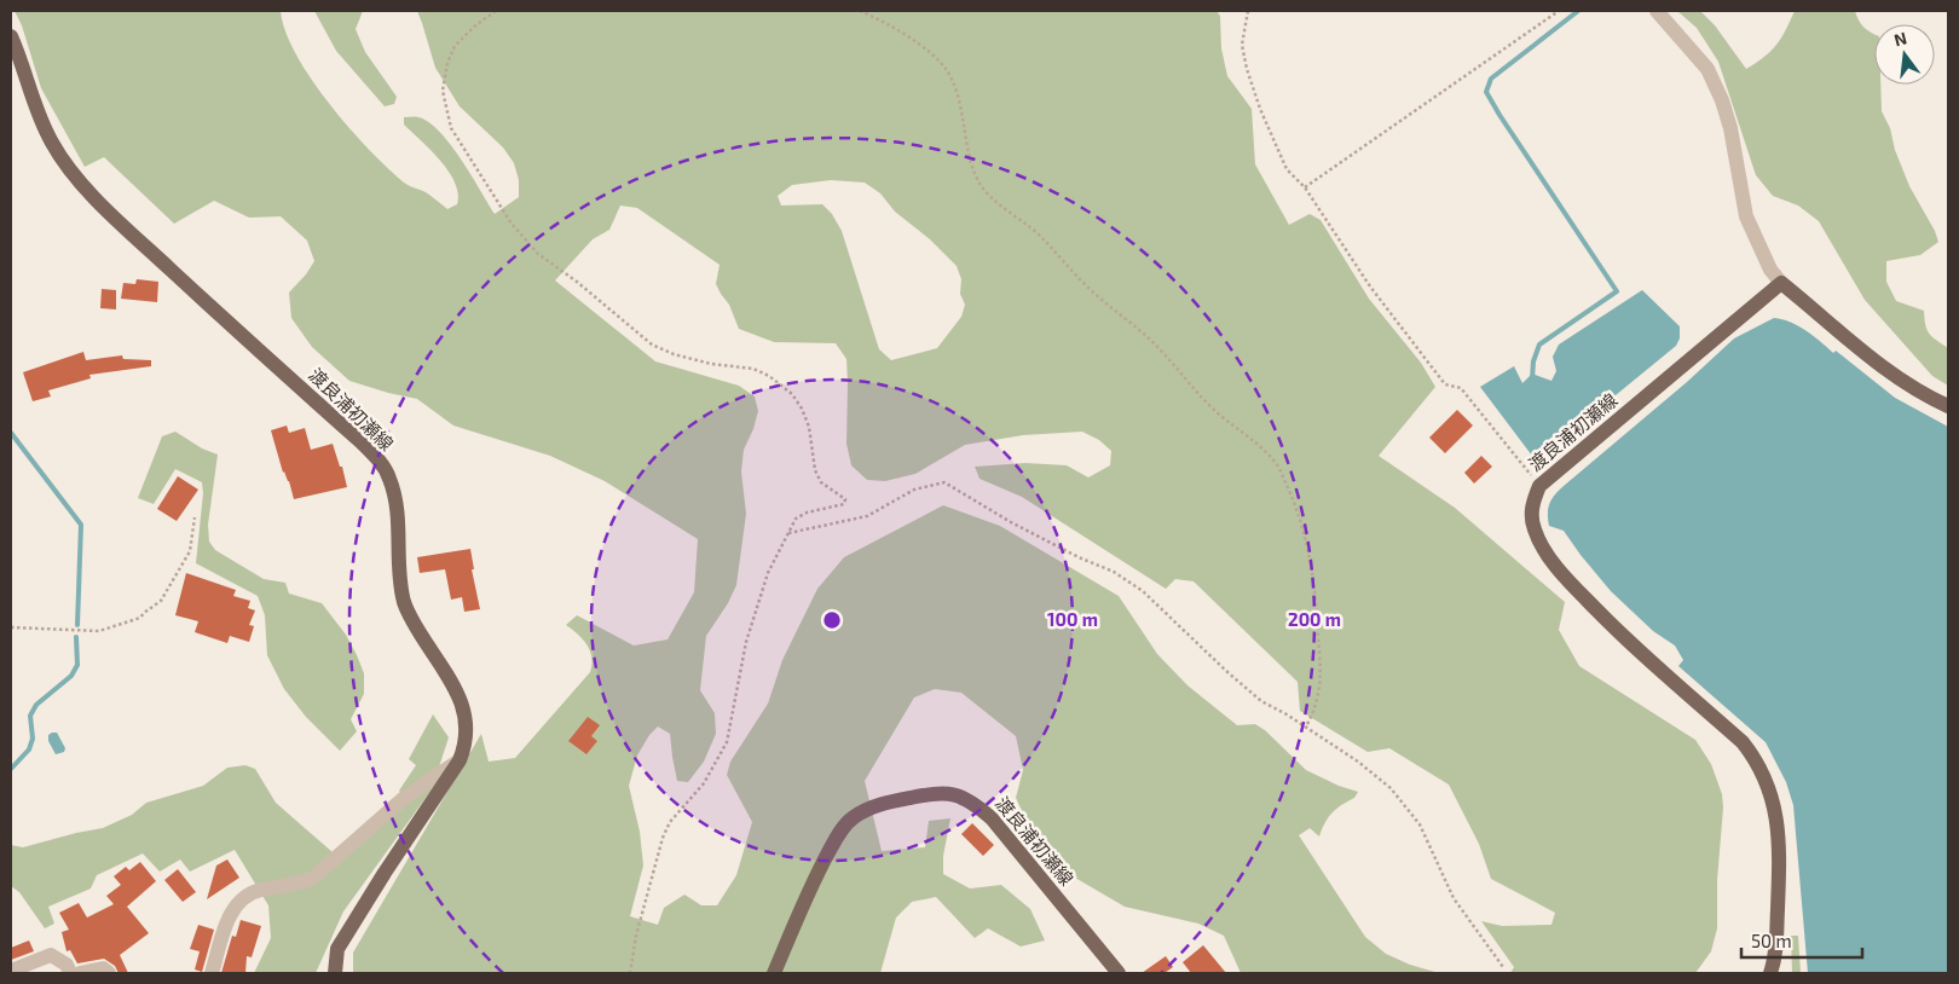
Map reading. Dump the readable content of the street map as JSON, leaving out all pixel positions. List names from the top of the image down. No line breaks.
{"streets":{"main road":["渡良浦初瀬線"]},"scale_bar":"50 m","north":"top","rings":["100 m","200 m"]}
